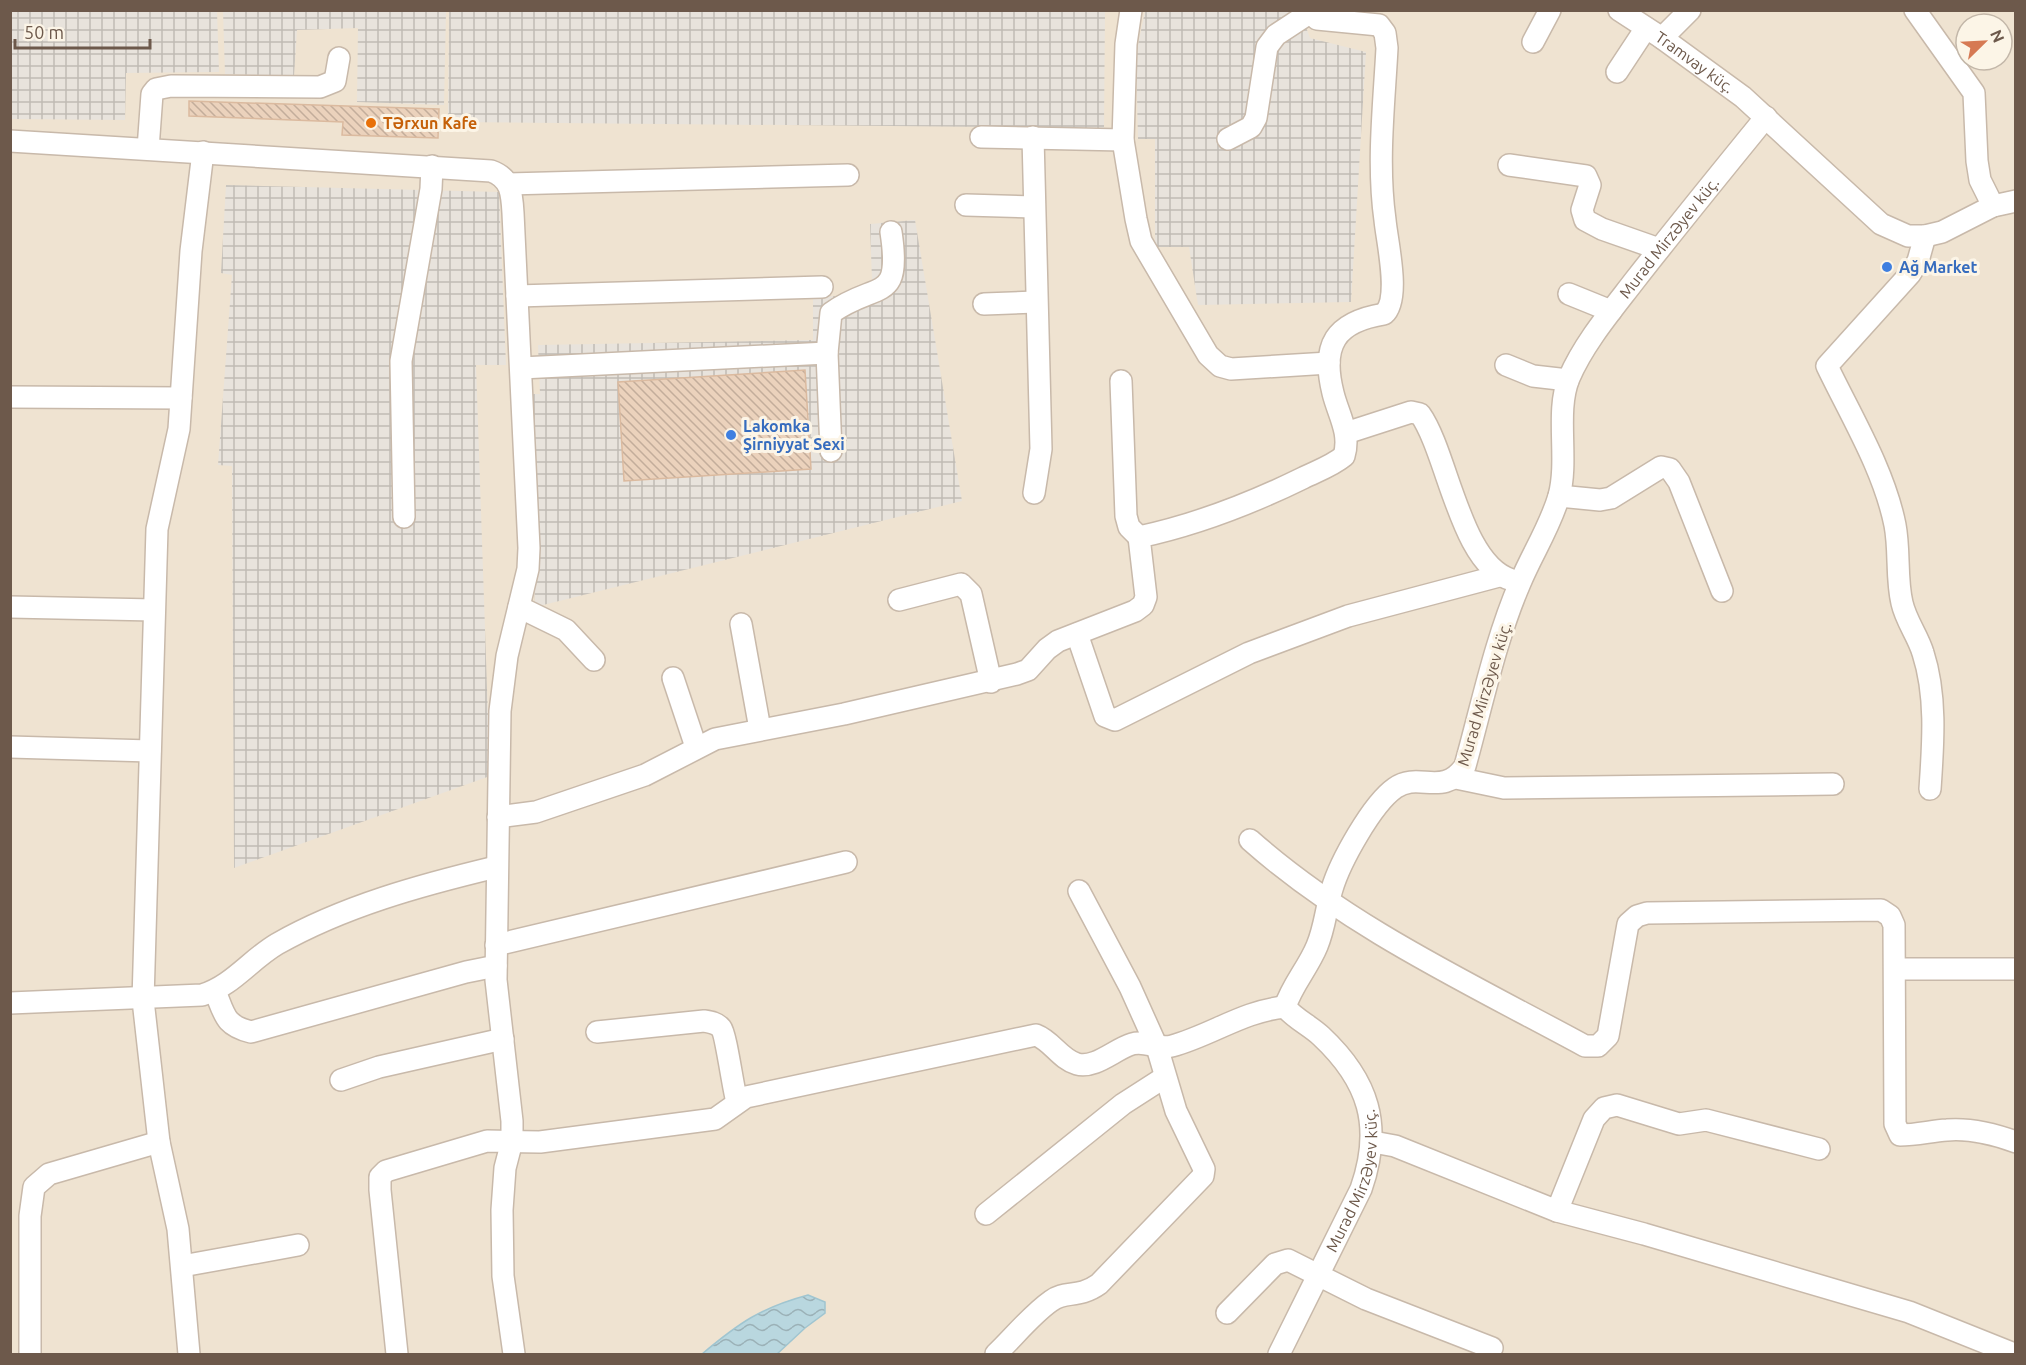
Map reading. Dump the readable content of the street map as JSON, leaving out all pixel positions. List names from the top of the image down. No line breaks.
{"streets":{"street":["Tramvay küç.","Murad Mirzəyev küç."]},"crossings":[["Tramvay küç.","Murad Mirzəyev küç."]],"places":["Tərxun Kafe","Ağ Market","Lakomka Şirniyyat Sexi"],"scale_bar":"50 m","north":"top right"}
